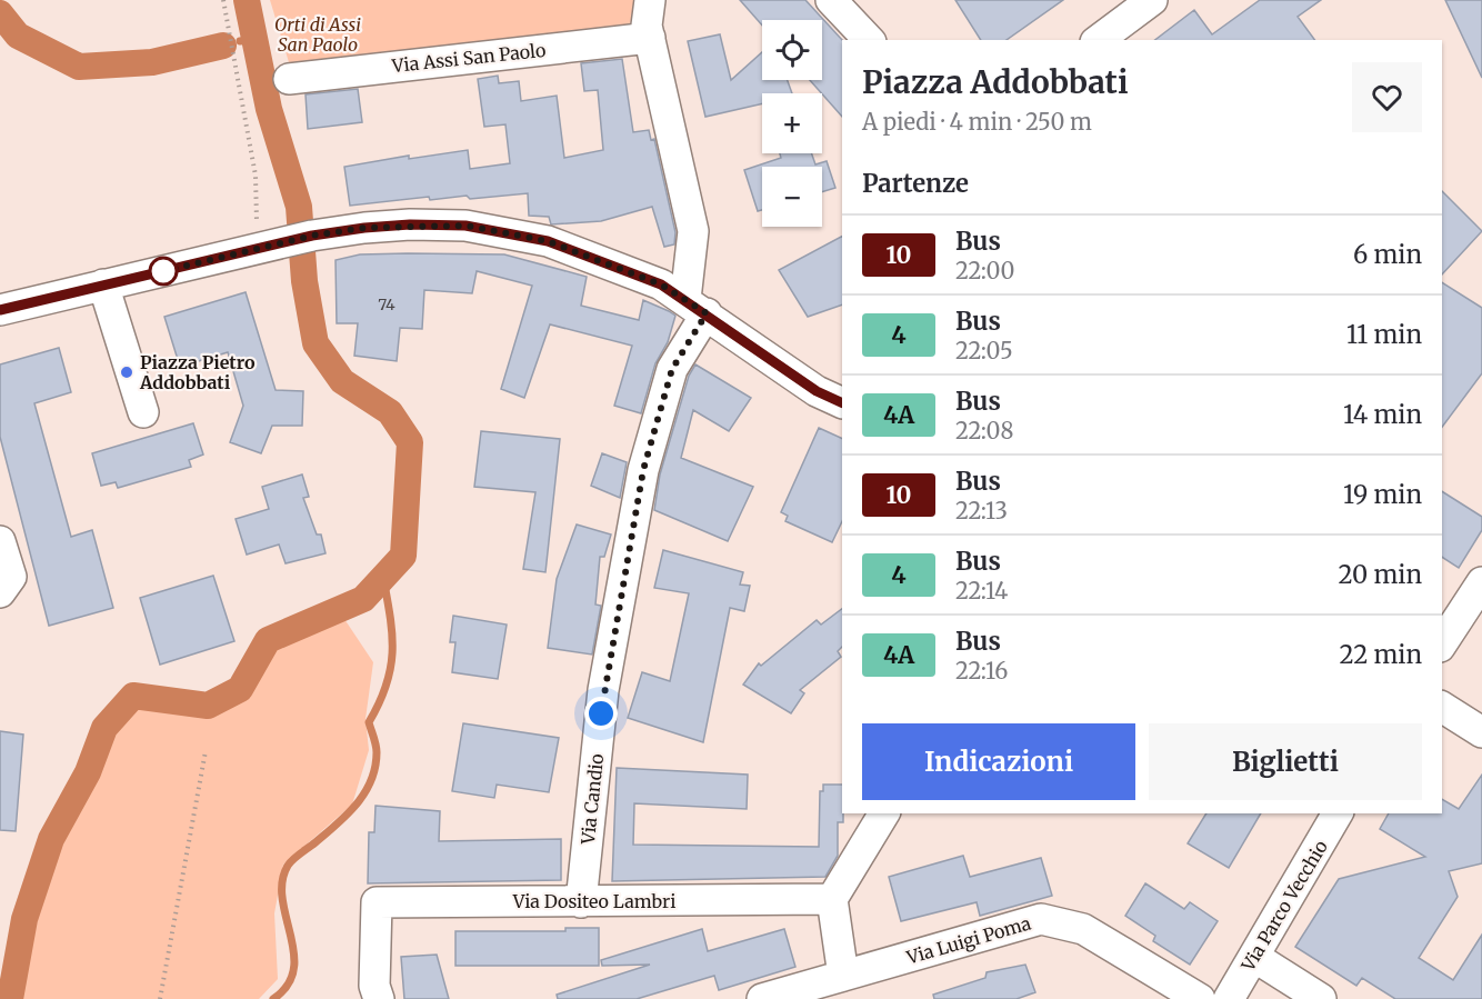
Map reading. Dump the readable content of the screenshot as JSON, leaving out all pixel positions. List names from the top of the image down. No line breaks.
{"streets":{"street":["Via Assi San Paolo","Via Candio","Via Dositeo Lambri","Via Parco Vecchio","Via Luigi Poma"]},"crossings":[["Via Candio","Via Dositeo Lambri"]],"parks":["Orti di Assi San Paolo"],"places":["Piazza Pietro Addobbati"],"lines":["bus line 10"],"house_numbers":["74"],"page":{"map_buttons":["+","−"],"heading":[["Piazza Addobbati","A piedi · 4 min · 250 m"],"Partenze"],"list":[{"mark":"10","name":"Bus","note":"22:00","value":"6 min"},{"mark":"4","name":"Bus","note":"22:05","value":"11 min"},{"mark":"4A","name":"Bus","note":"22:08","value":"14 min"},{"mark":"10","name":"Bus","note":"22:13","value":"19 min"},{"mark":"4","name":"Bus","note":"22:14","value":"20 min"},{"mark":"4A","name":"Bus","note":"22:16","value":"22 min"}],"buttons":["Indicazioni","Biglietti"]}}
